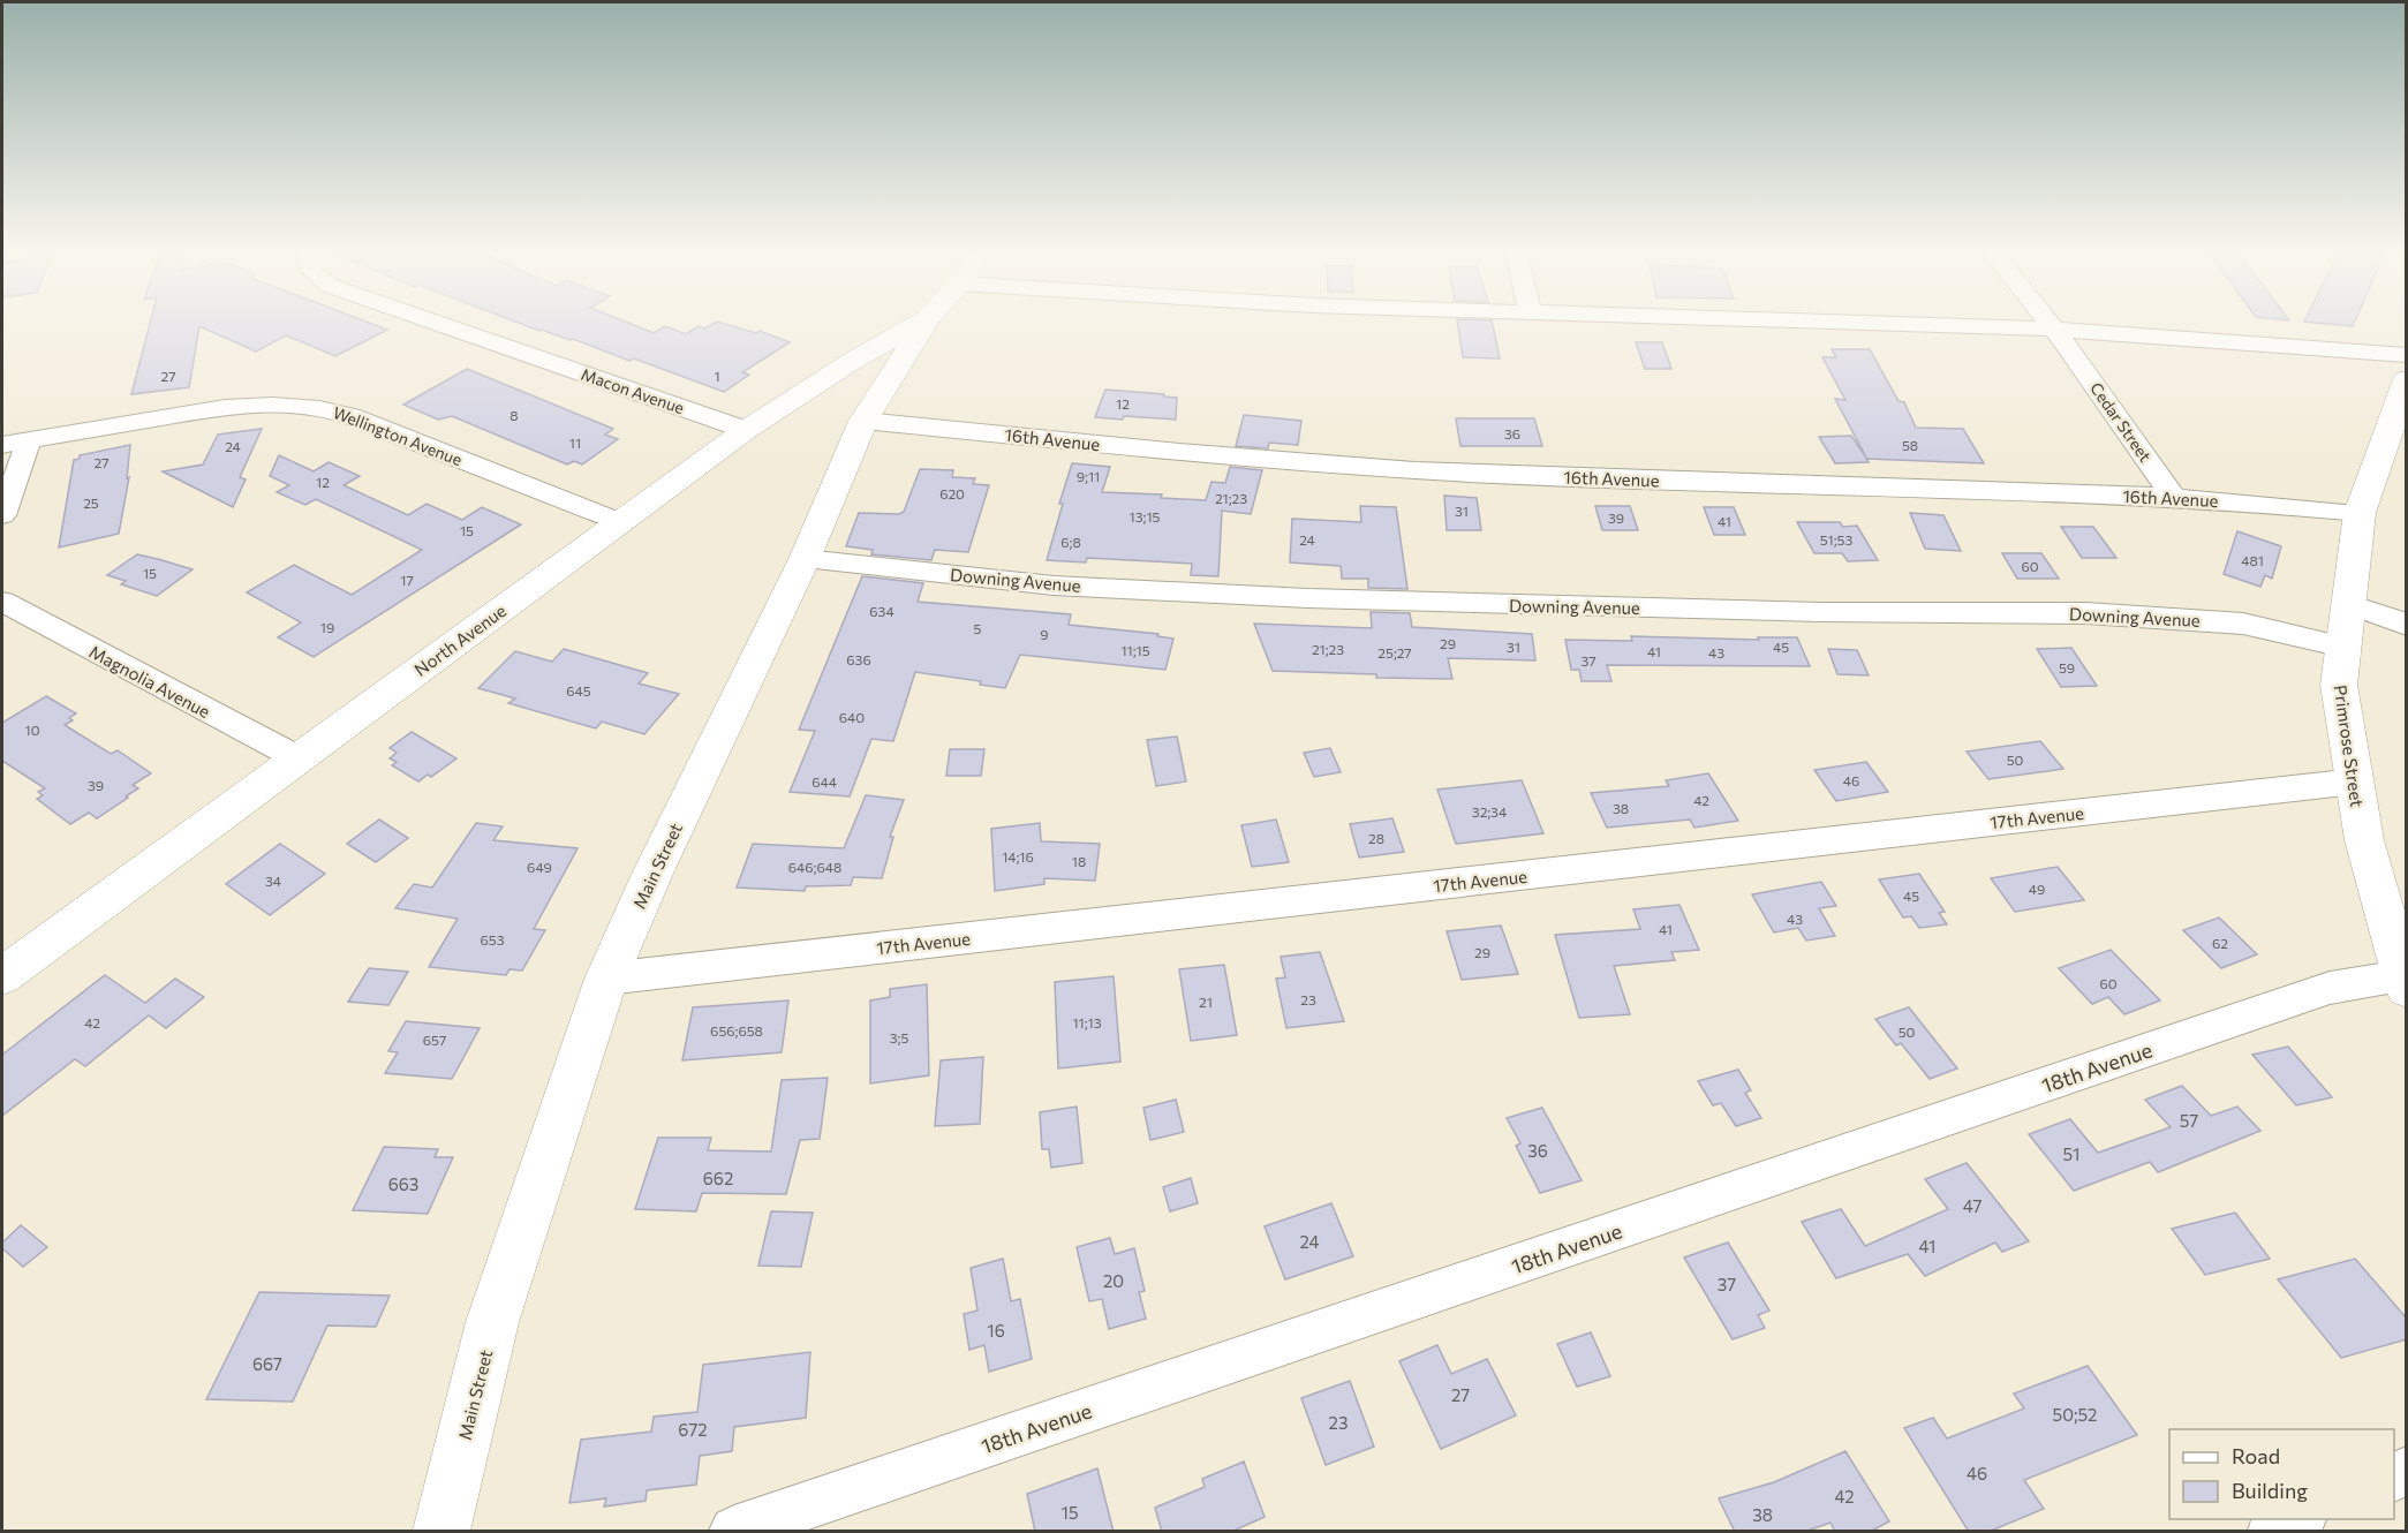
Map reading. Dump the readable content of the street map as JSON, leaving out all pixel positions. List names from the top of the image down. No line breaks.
{"streets":{"main road":["North Avenue","Primrose Street","Main Street"],"street":["Macon Avenue","Cedar Street","Wellington Avenue","16th Avenue","Downing Avenue","Magnolia Avenue","17th Avenue","18th Avenue"]},"crossings":[["Macon Avenue","North Avenue"],["Cedar Street","16th Avenue"],["Wellington Avenue","North Avenue"],["16th Avenue","Primrose Street"],["16th Avenue","Main Street"],["Downing Avenue","Primrose Street"],["Downing Avenue","Main Street"],["North Avenue","Magnolia Avenue"],["Primrose Street","17th Avenue"],["Primrose Street","18th Avenue"],["17th Avenue","Main Street"]],"house_numbers":["27","1","12","8","36","11","58","24","27","9;11","12","620","21;23","25","31","13;15","39","41","15","24","51;53","6;8","481","60","15","17","634","19","5","9","29","31","45","21;23","11;15","41","25;27","43","636","37","59","645","640","10","50","46","644","39","42","38","32;34","28","14;16","18","649","646;648","34","49","45","43","41","653","62","29","60","23","21","42","11;13","656;658","50","3;5","657","57","36","51","662","663","47","24","41","20","37","16","667","27","50;52","23","672","46","42","15","38"],"legend":["Road","Building"]}
